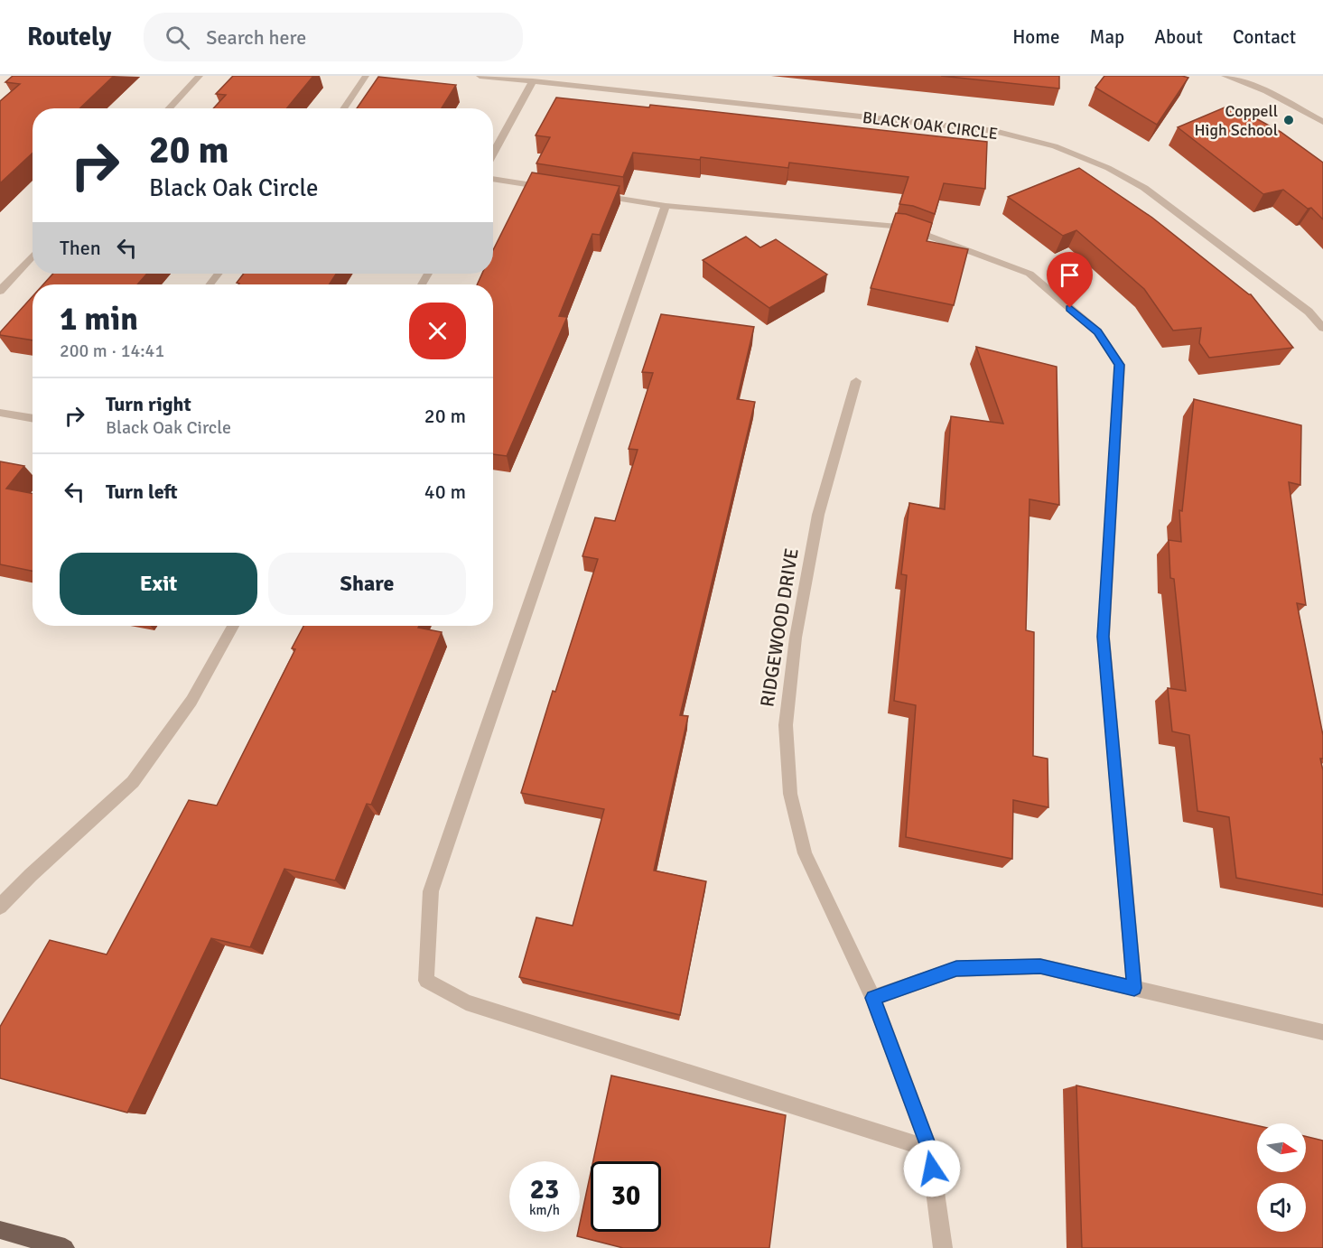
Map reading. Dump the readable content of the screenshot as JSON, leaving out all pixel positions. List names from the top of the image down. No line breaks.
{"streets":{"street":["BLACK OAK CIRCLE","RIDGEWOOD DRIVE"]},"places":["Coppell High School"],"north":"right","page":{"header":"Routely","search":"Search here","nav":["Home","Map","About","Contact"],"turn":["20 m","Black Oak Circle"],"then":"Then","heading":["1 min","200 m · 14:41"],"list":[{"name":"Turn right","note":"Black Oak Circle","value":"20 m"},{"name":"Turn left","value":"40 m"}],"buttons":["Exit","Share"],"speed":"23 km/h","limit":"30"}}
